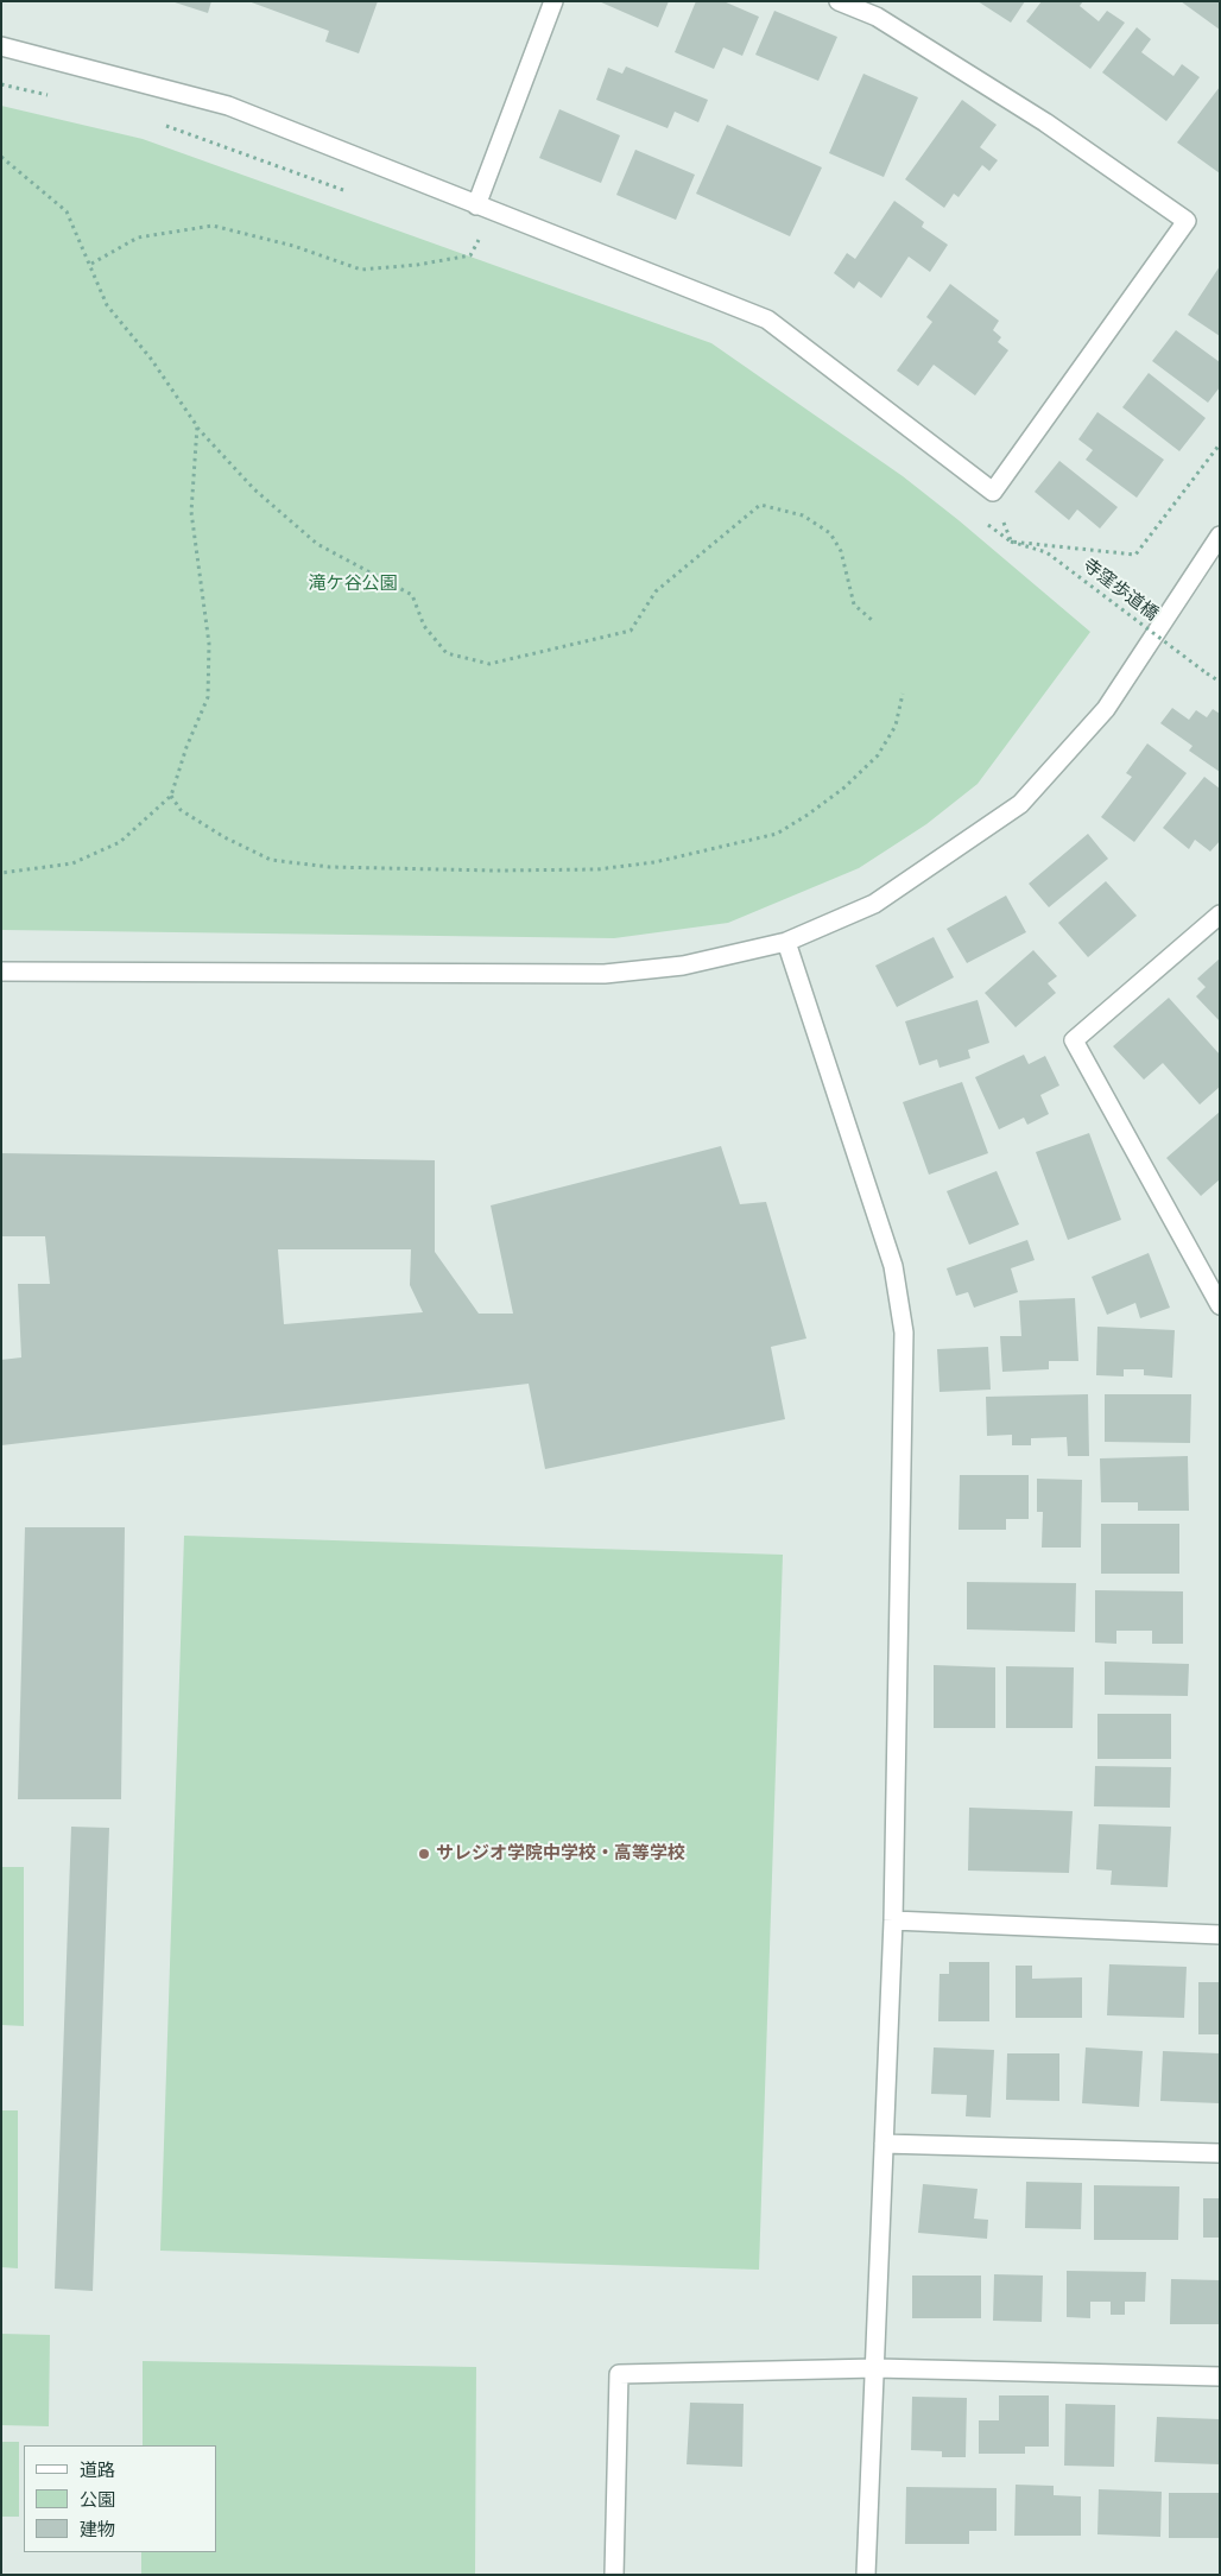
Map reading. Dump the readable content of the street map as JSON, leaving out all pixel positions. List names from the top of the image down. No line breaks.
{"streets":{"path":["寺窪歩道橋"]},"parks":["滝ケ谷公園"],"places":["サレジオ学院中学校・高等学校"],"legend":["道路","公園","建物"]}
